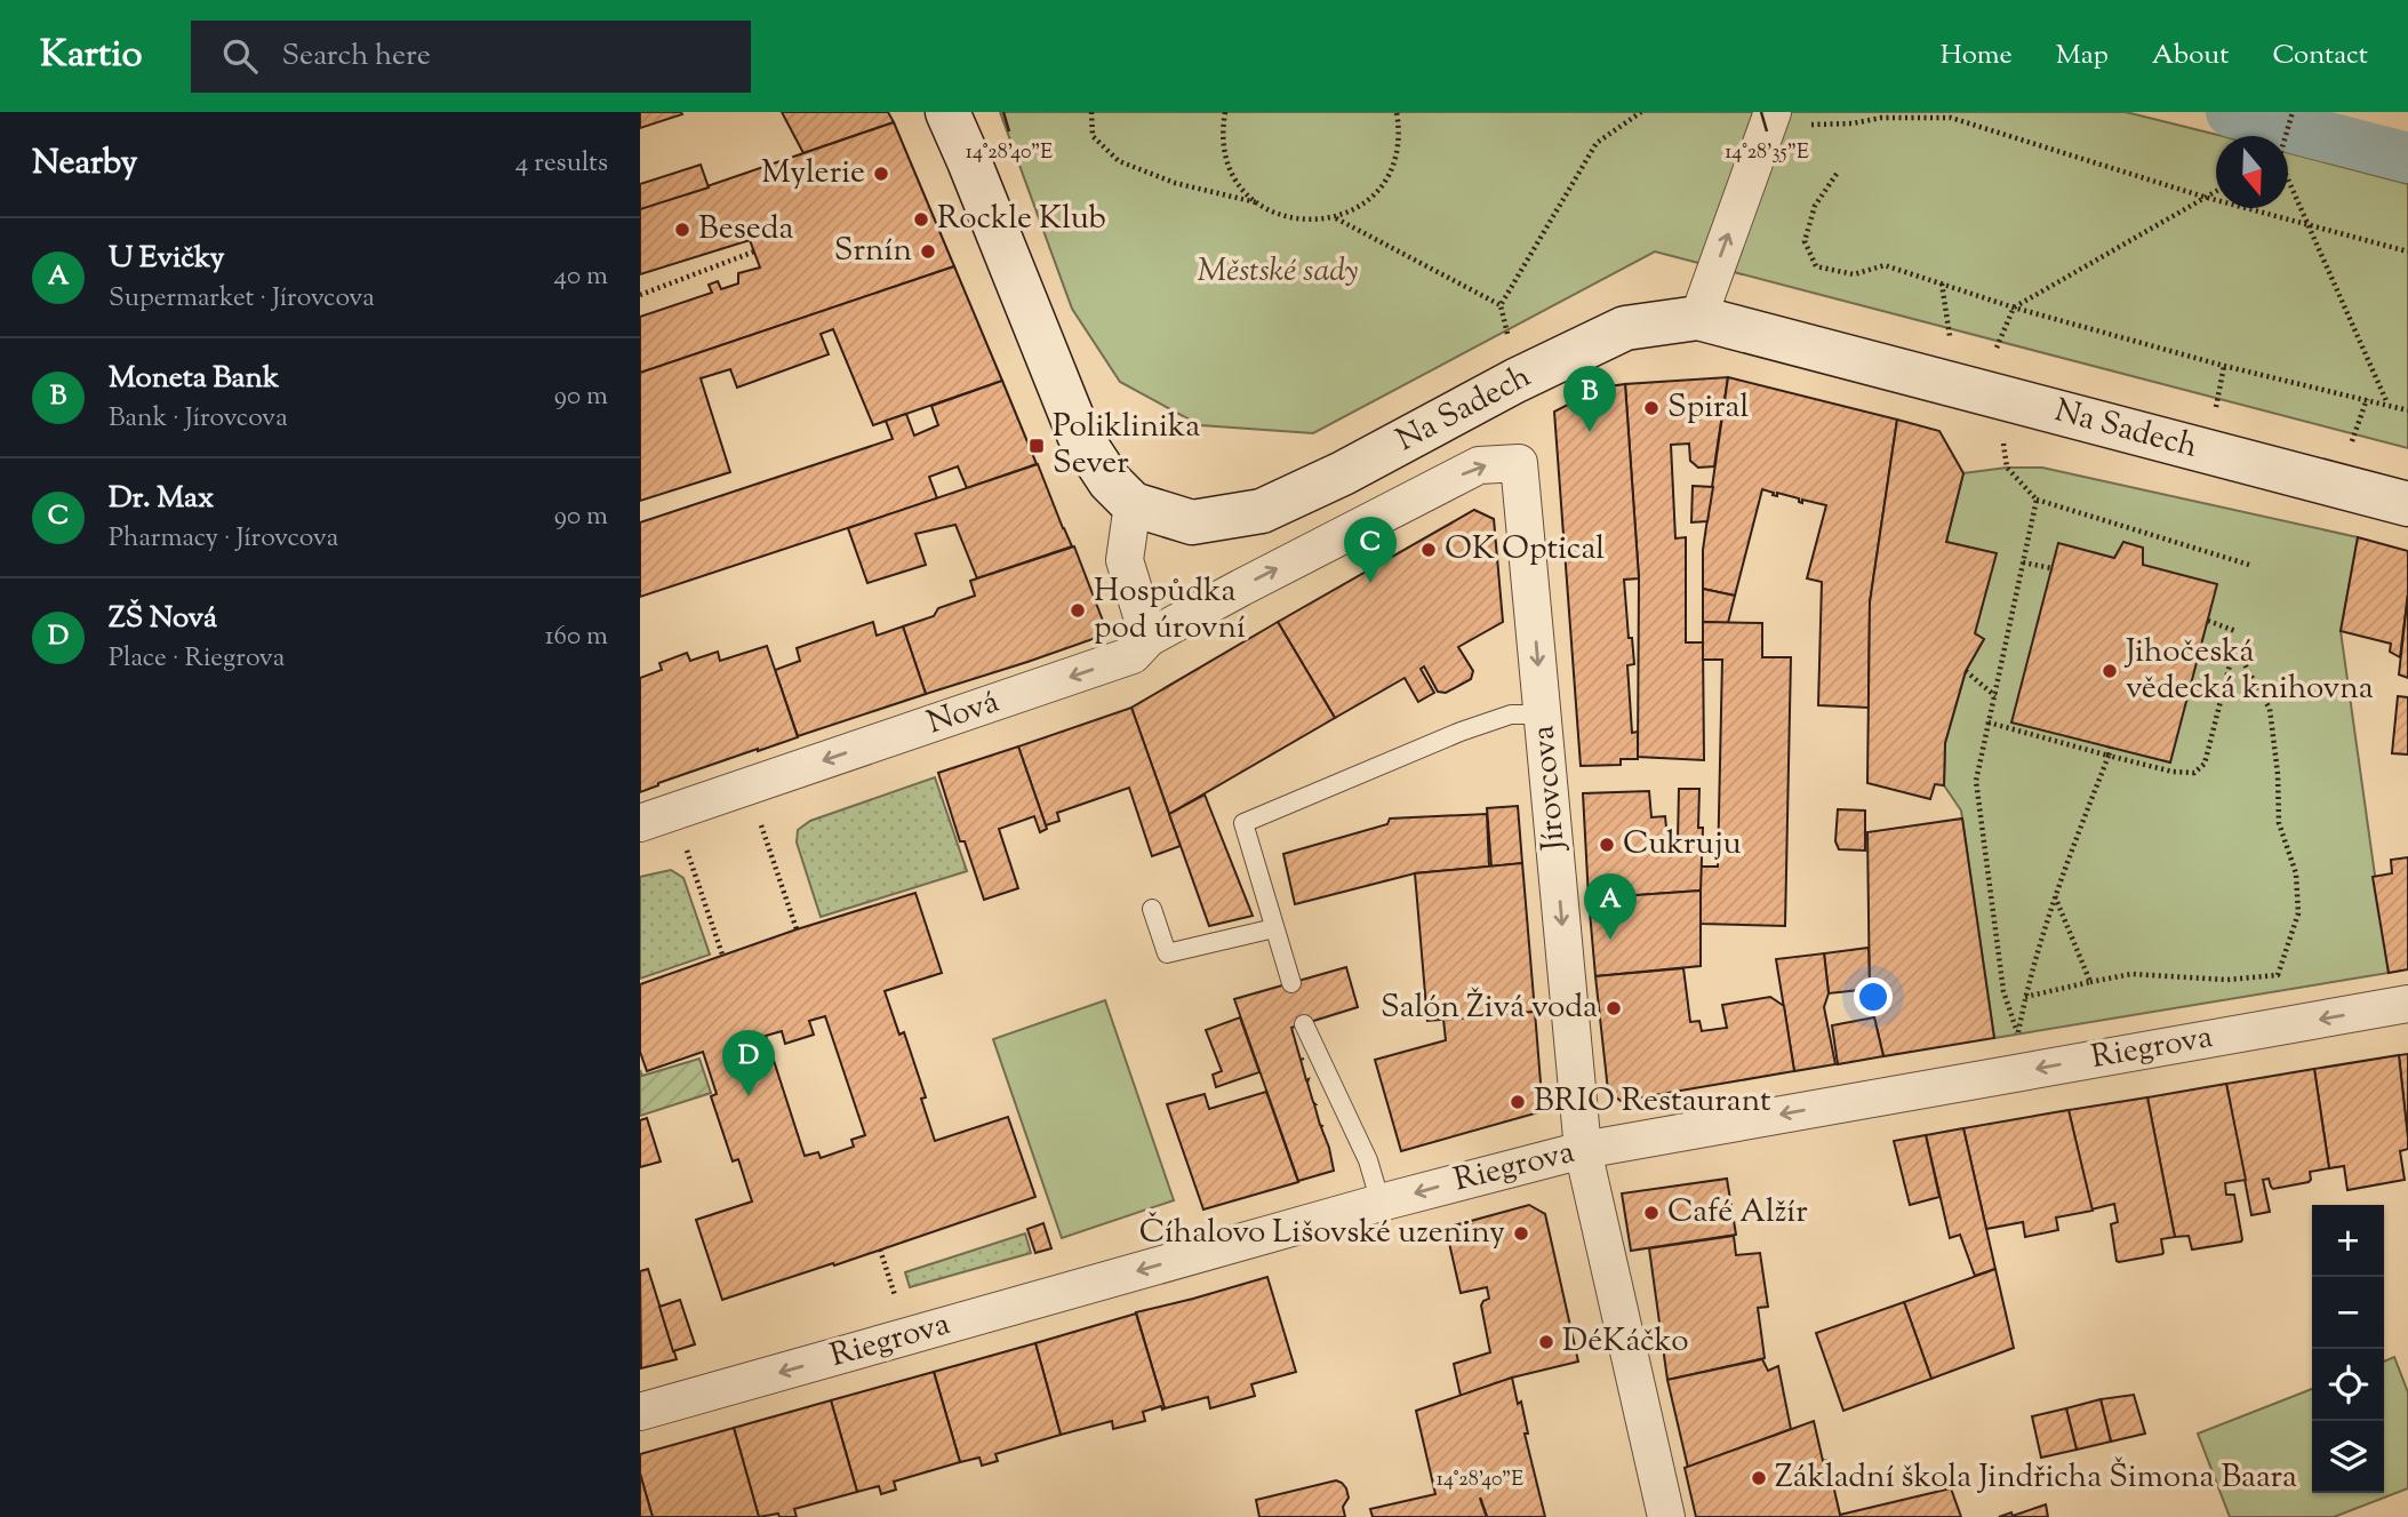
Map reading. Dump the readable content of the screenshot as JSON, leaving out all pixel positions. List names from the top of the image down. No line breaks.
{"streets":{"street":["Na Sadech","Nová","Jírovcova","Riegrova"]},"crossings":[["Nová","Jírovcova"],["Jírovcova","Riegrova"]],"one_way":["Nová","Riegrova"],"parks":["Městské sady"],"places":{"other":["Mylerie","Rockle Klub","Beseda","Srnín","Spiral","OK Optical","Hospůdka pod úrovní","Jihočeská vědecká knihovna","Cukruju","Salón Živá voda","BRIO Restaurant","Café Alžír","Číhalovo Lišovské uzeniny","DéKáčko","Základní škola Jindřicha Šimona Baara"],"transit":["Poliklinika Sever"]},"north":"bottom","page":{"header":"Kartio","search":"Search here","nav":["Home","Map","About","Contact"],"heading":["Nearby","4 results"],"list":[{"mark":"A","name":"U Evičky","note":"Supermarket · Jírovcova","value":"40 m"},{"mark":"B","name":"Moneta Bank","note":"Bank · Jírovcova","value":"90 m"},{"mark":"C","name":"Dr. Max","note":"Pharmacy · Jírovcova","value":"90 m"},{"mark":"D","name":"ZŠ Nová","note":"Place · Riegrova","value":"160 m"}],"pins":["B","C","A","D"],"map_buttons":["+","−"]},"coordinates":["14°28'40\"E","14°28'35\"E"]}
